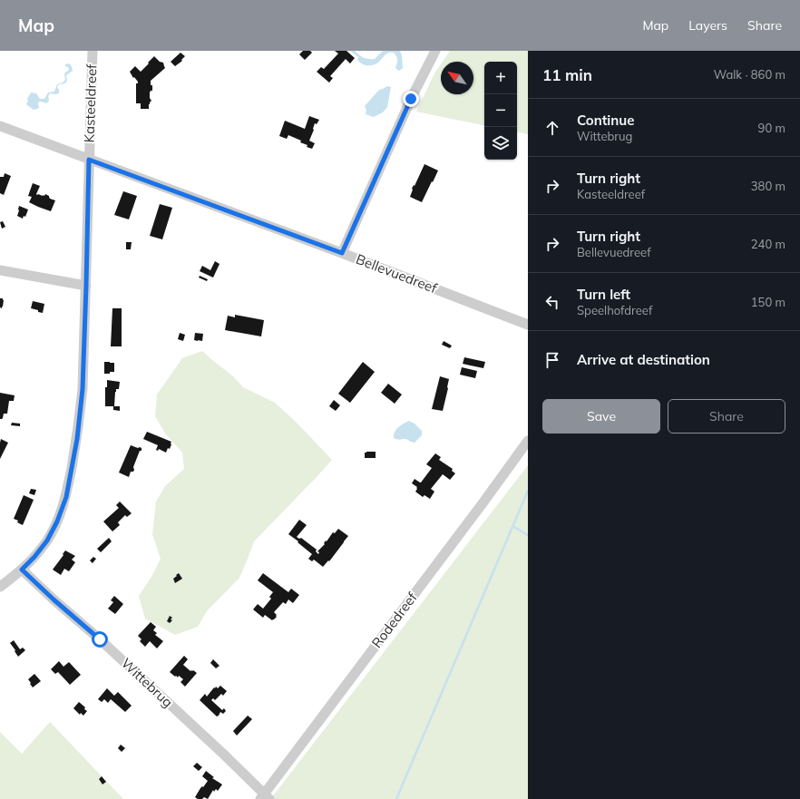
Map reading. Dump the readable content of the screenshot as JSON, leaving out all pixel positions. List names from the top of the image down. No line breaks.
{"streets":{"street":["Kasteeldreef","Bellevuedreef","Rodedreef","Wittebrug"]},"crossings":[["Kasteeldreef","Bellevuedreef"],["Kasteeldreef","Wittebrug"],["Rodedreef","Wittebrug"]],"north":"top left","page":{"header":"Map","nav":["Map","Layers","Share"],"heading":["11 min","Walk · 860 m"],"map_buttons":["+","−"],"list":[["Continue","Wittebrug","90 m"],["Turn right","Kasteeldreef","380 m"],["Turn right","Bellevuedreef","240 m"],["Turn left","Speelhofdreef","150 m"],"Arrive at destination"],"buttons":["Save","Share"]}}
